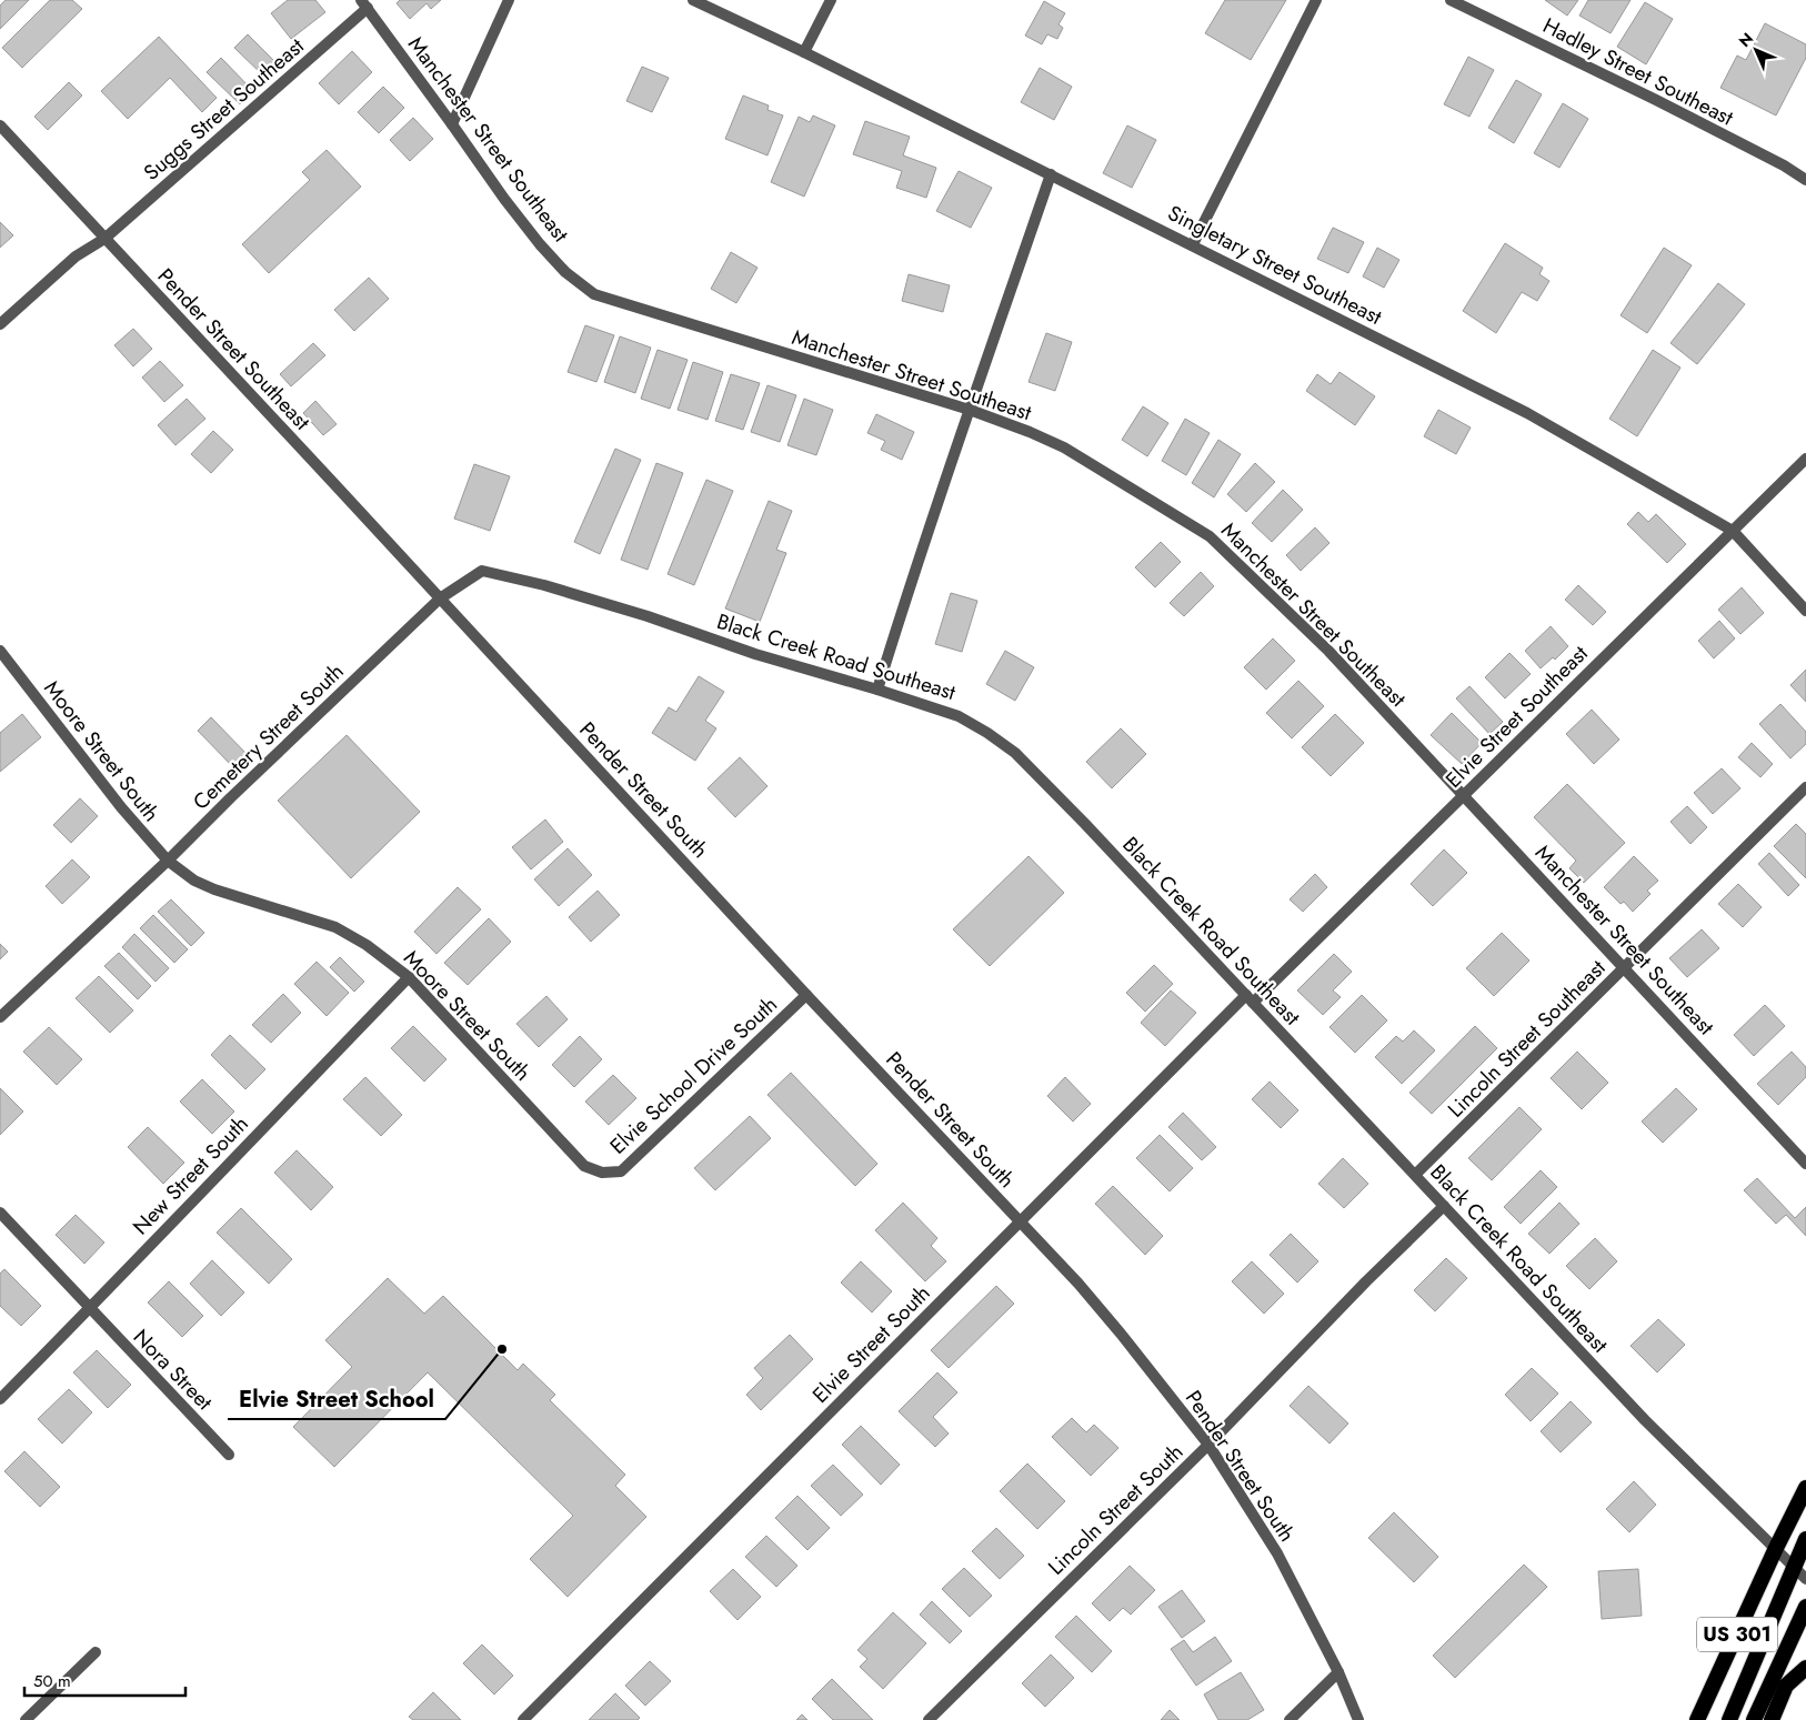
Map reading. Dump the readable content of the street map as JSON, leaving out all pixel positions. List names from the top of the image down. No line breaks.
{"streets":{"highway":["US 301"],"street":["Hadley Street Southeast","Suggs Street Southeast","Manchester Street Southeast","Singletary Street Southeast","Pender Street Southeast","Black Creek Road Southeast","Elvie Street Southeast","Cemetery Street South","Moore Street South","Pender Street South","Lincoln Street Southeast","Elvie School Drive South","New Street South","Elvie Street South","Nora Street","Lincoln Street South"]},"crossings":[["Suggs Street Southeast","Manchester Street Southeast"],["Suggs Street Southeast","Pender Street Southeast"],["Manchester Street Southeast","Elvie Street Southeast"],["Manchester Street Southeast","Lincoln Street Southeast"],["Singletary Street Southeast","Elvie Street Southeast"],["Pender Street Southeast","Black Creek Road Southeast"],["Pender Street Southeast","Cemetery Street South"],["Pender Street Southeast","Pender Street South"],["Black Creek Road Southeast","Elvie Street Southeast"],["Black Creek Road Southeast","Cemetery Street South"],["Black Creek Road Southeast","Pender Street South"],["Black Creek Road Southeast","Lincoln Street Southeast"],["Black Creek Road Southeast","Elvie Street South"],["Black Creek Road Southeast","Lincoln Street South"],["Black Creek Road Southeast","US 301"],["Elvie Street Southeast","Elvie Street South"],["Cemetery Street South","Moore Street South"],["Cemetery Street South","Pender Street South"],["Moore Street South","Elvie School Drive South"],["Moore Street South","New Street South"],["Pender Street South","Elvie School Drive South"],["Pender Street South","Elvie Street South"],["Pender Street South","Lincoln Street South"],["New Street South","Nora Street"]],"places":["Elvie Street School"],"scale_bar":"50 m","north":"top left"}
